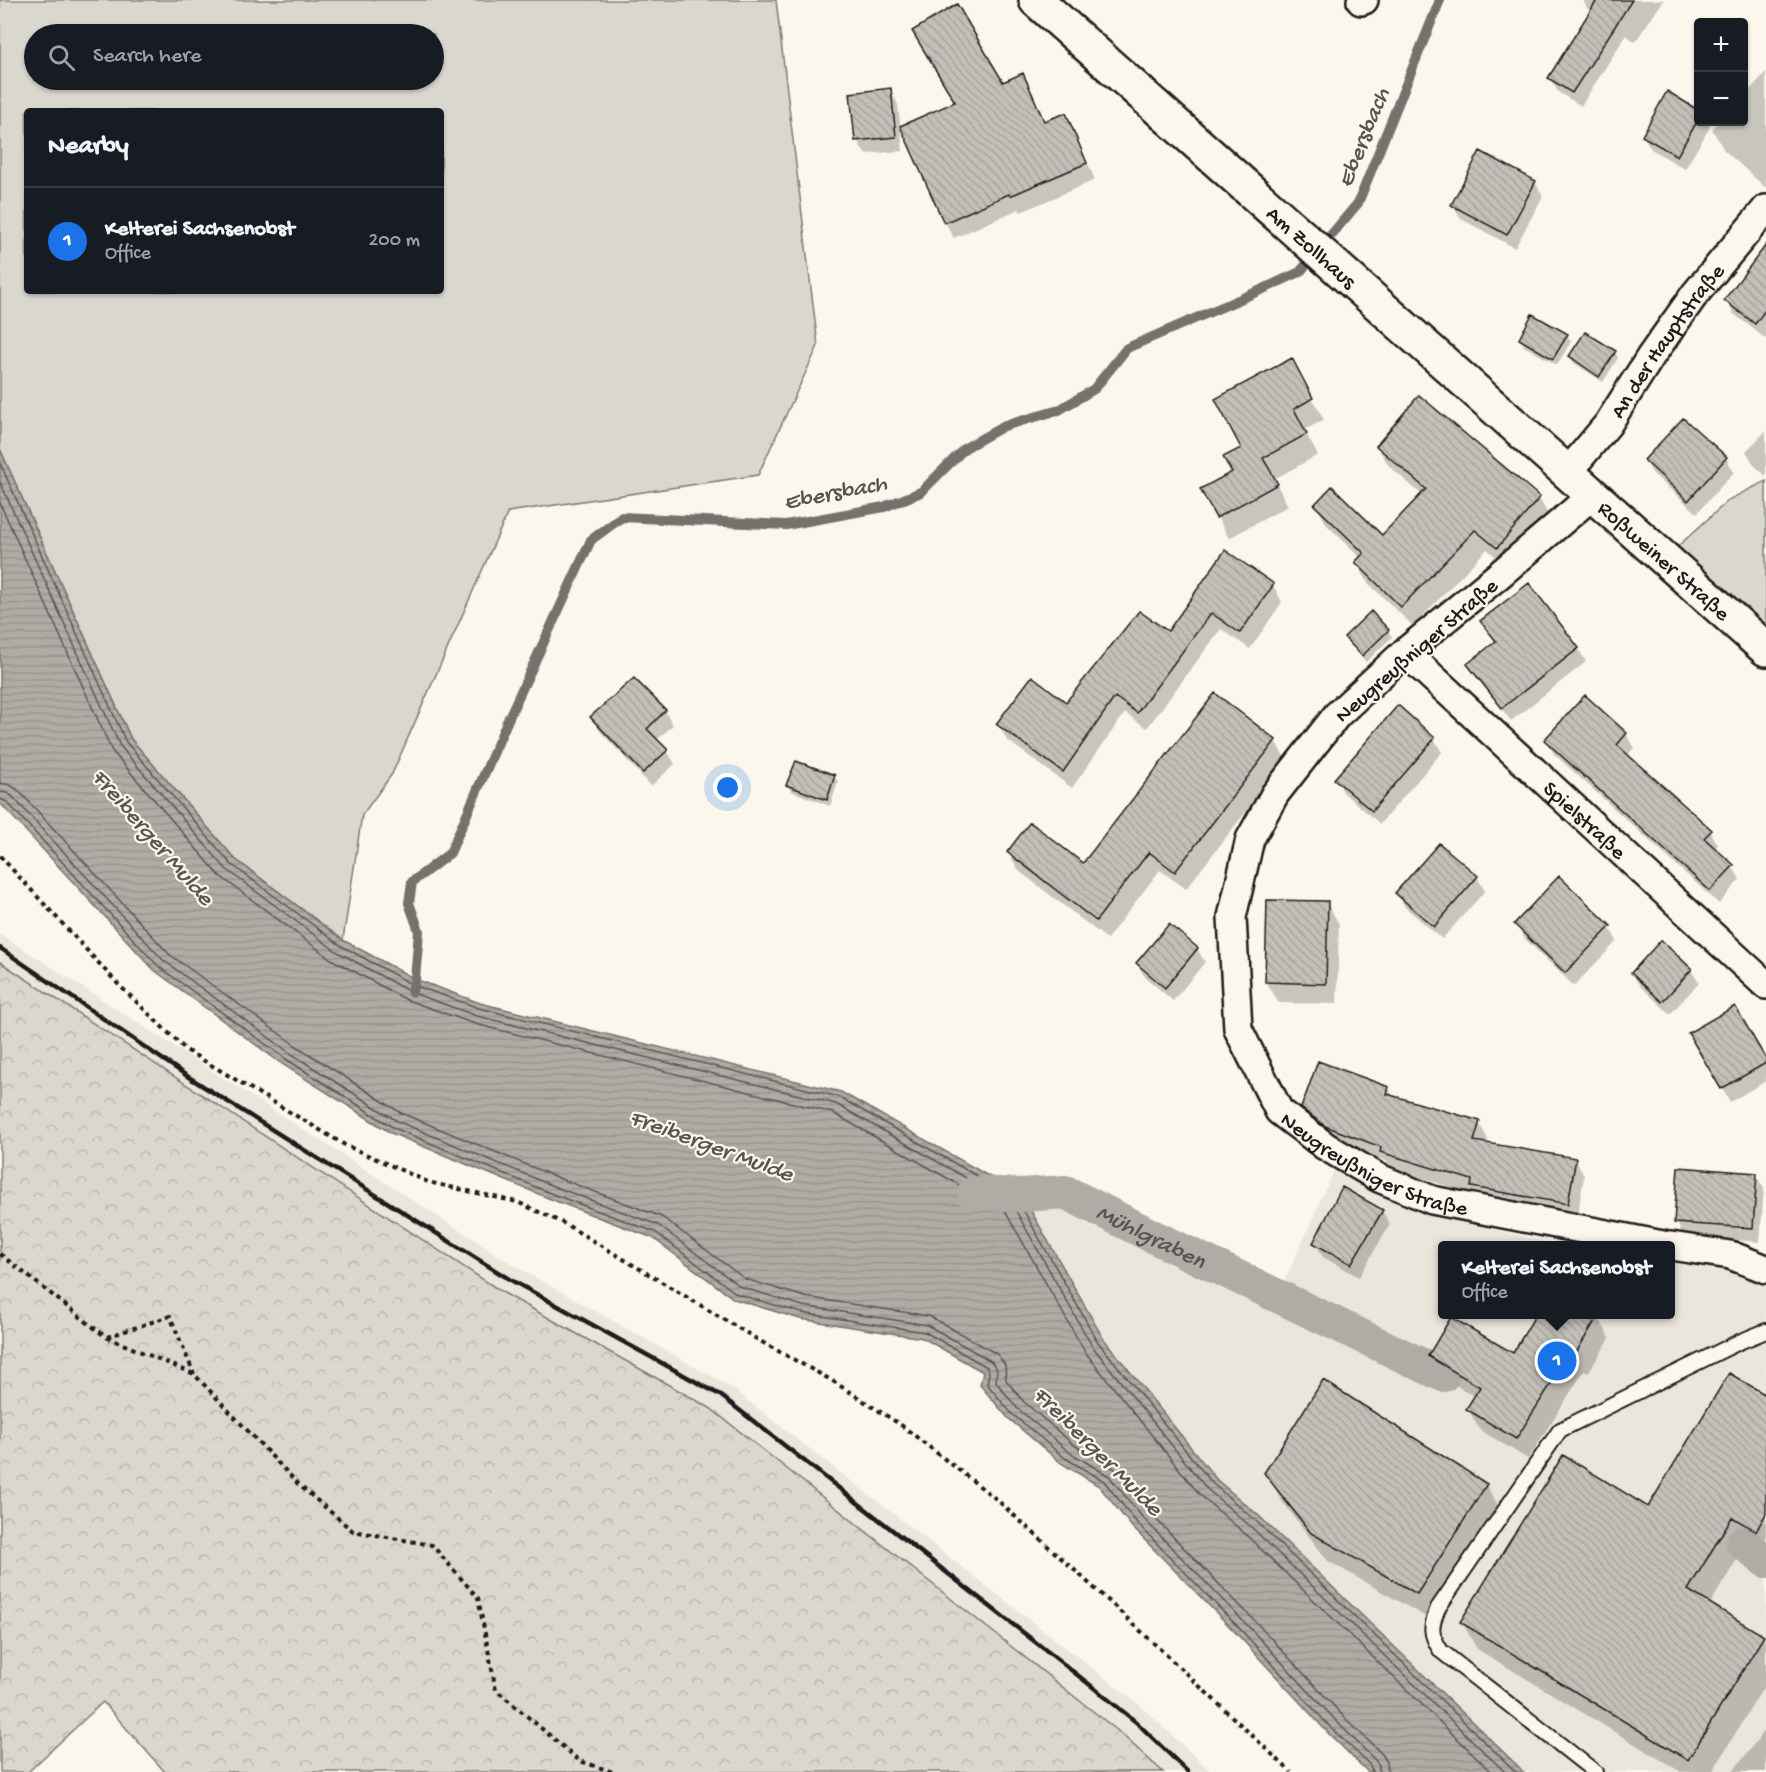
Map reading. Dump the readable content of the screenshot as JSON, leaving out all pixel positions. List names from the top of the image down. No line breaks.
{"streets":{"main road":["Am Zollhaus","Roßweiner Straße"],"street":["An der Hauptstraße","Neugreußniger Straße","Spielstraße"]},"crossings":[["Am Zollhaus","An der Hauptstraße"],["Am Zollhaus","Roßweiner Straße"],["Am Zollhaus","Neugreußniger Straße"],["An der Hauptstraße","Roßweiner Straße"],["An der Hauptstraße","Neugreußniger Straße"],["Roßweiner Straße","Neugreußniger Straße"],["Neugreußniger Straße","Spielstraße"]],"water":["Ebersbach","Freiberger Mulde","Mühlgraben"],"page":{"map_buttons":["+","−"],"search":"Search here","heading":"Nearby","list":[{"mark":"1","name":"Kelterei Sachsenobst","note":"Office","value":"200 m"}],"popup":["Kelterei Sachsenobst","Office"],"pins":"1"}}
